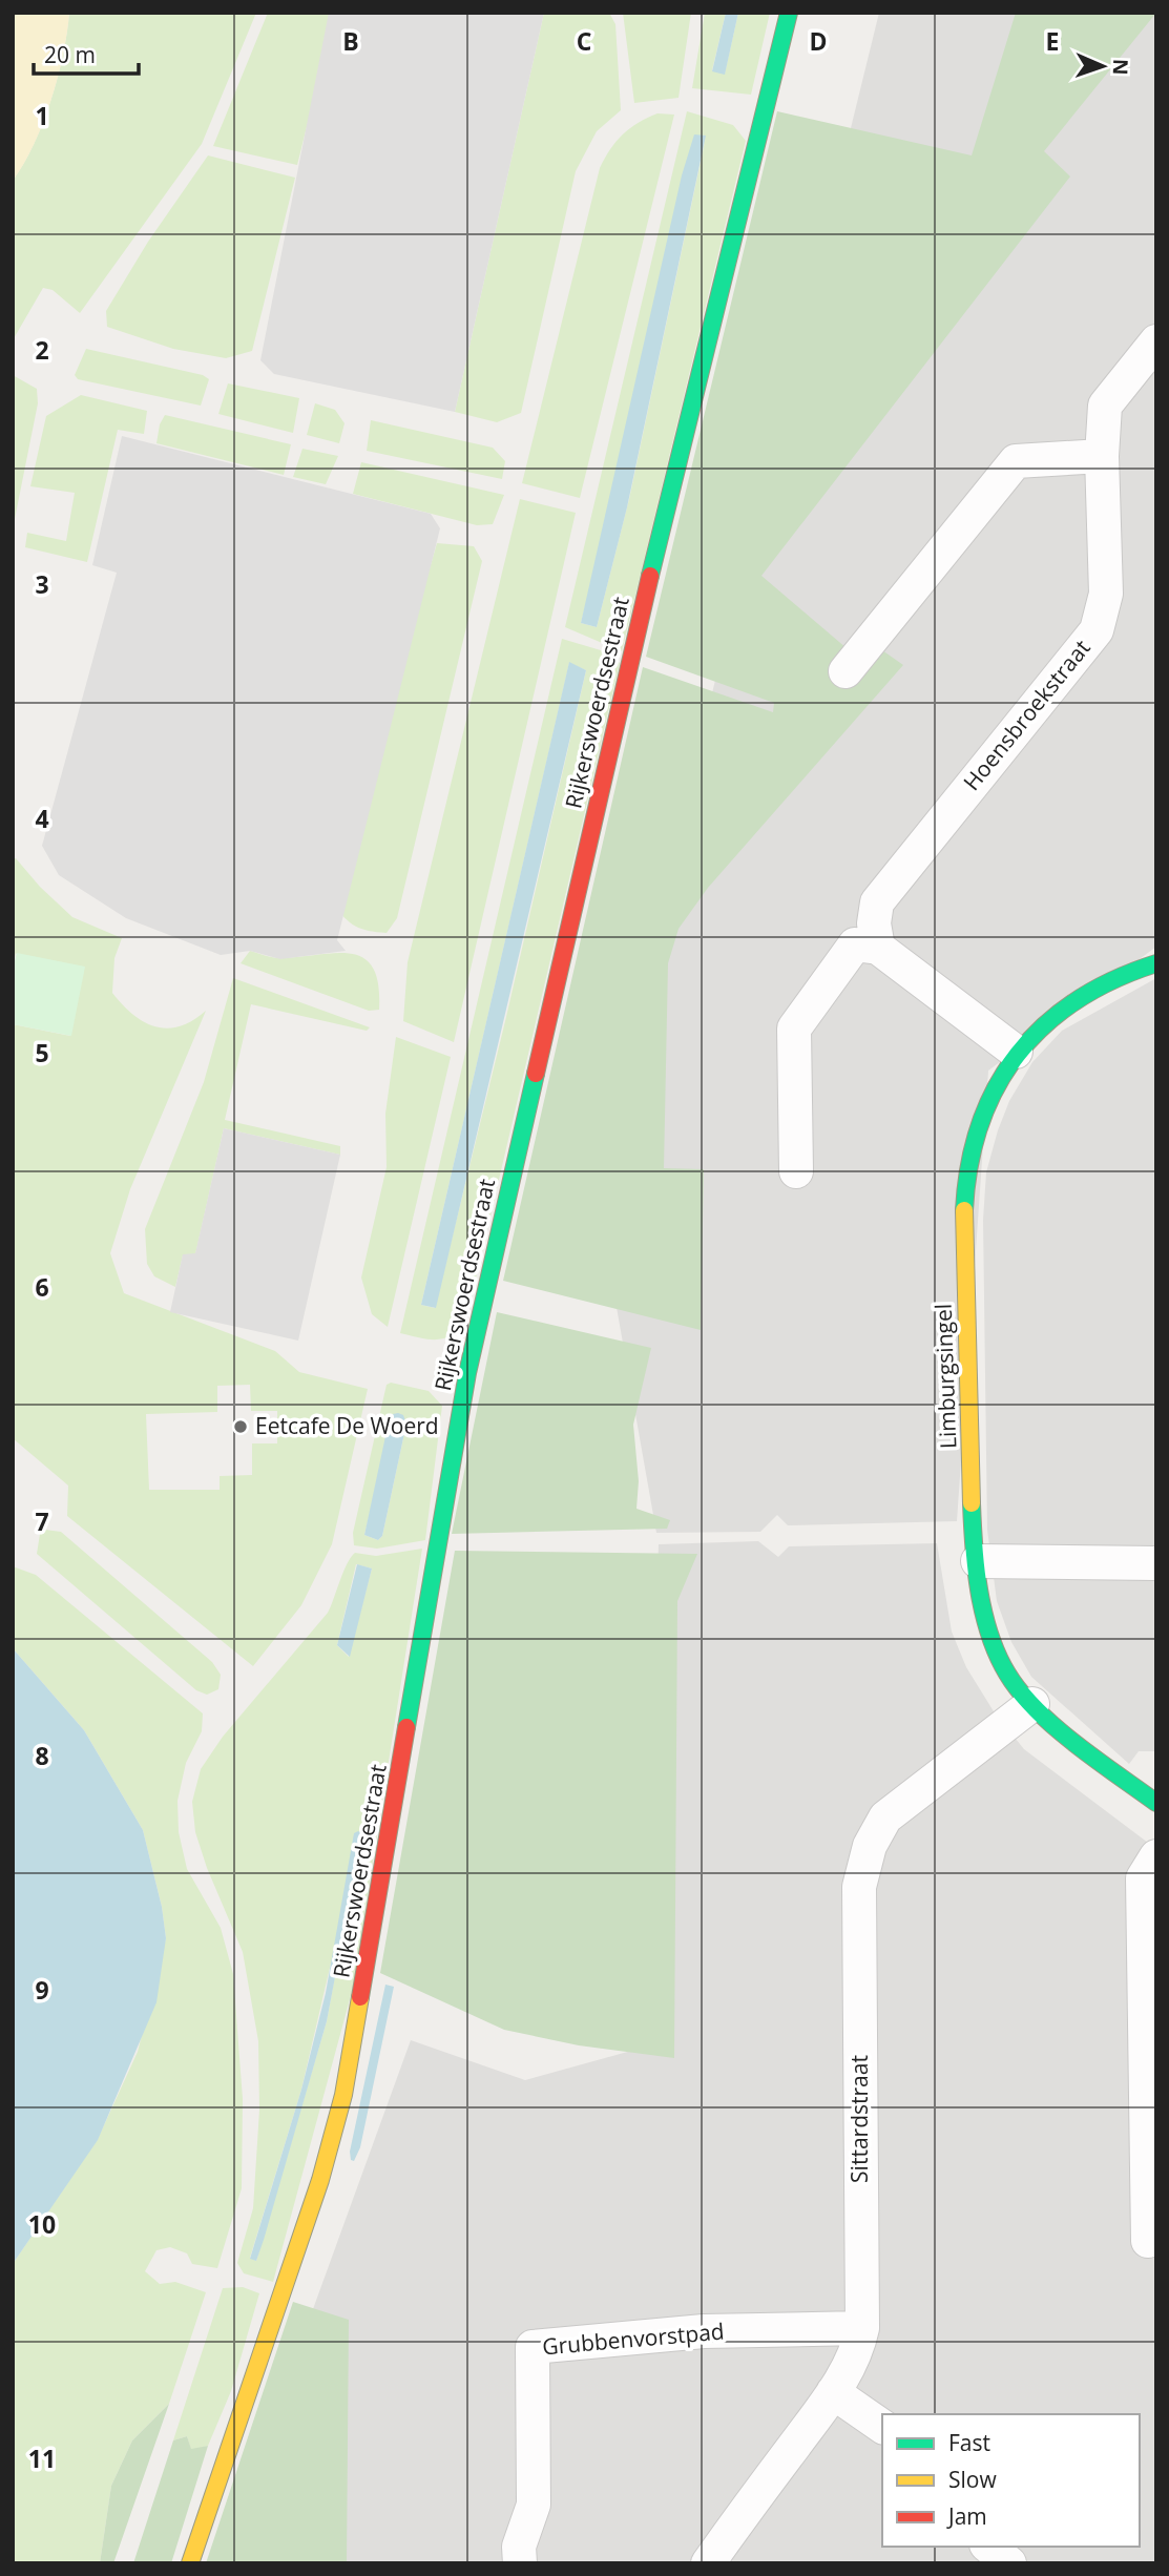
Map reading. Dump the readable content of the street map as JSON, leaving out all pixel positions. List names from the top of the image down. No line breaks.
{"streets":{"street":["Rijkerswoerdsestraat","Hoensbroekstraat","Limburgsingel","Sittardstraat","Grubbenvorstpad"]},"crossings":[["Limburgsingel","Sittardstraat"],["Sittardstraat","Grubbenvorstpad"]],"places":["Eetcafe De Woerd"],"legend":["Fast","Slow","Jam"],"scale_bar":"20 m","north":"right","grid":{"columns":["B","C","D","E"],"rows":["1","2","3","4","5","6","7","8","9","10","11"]}}
